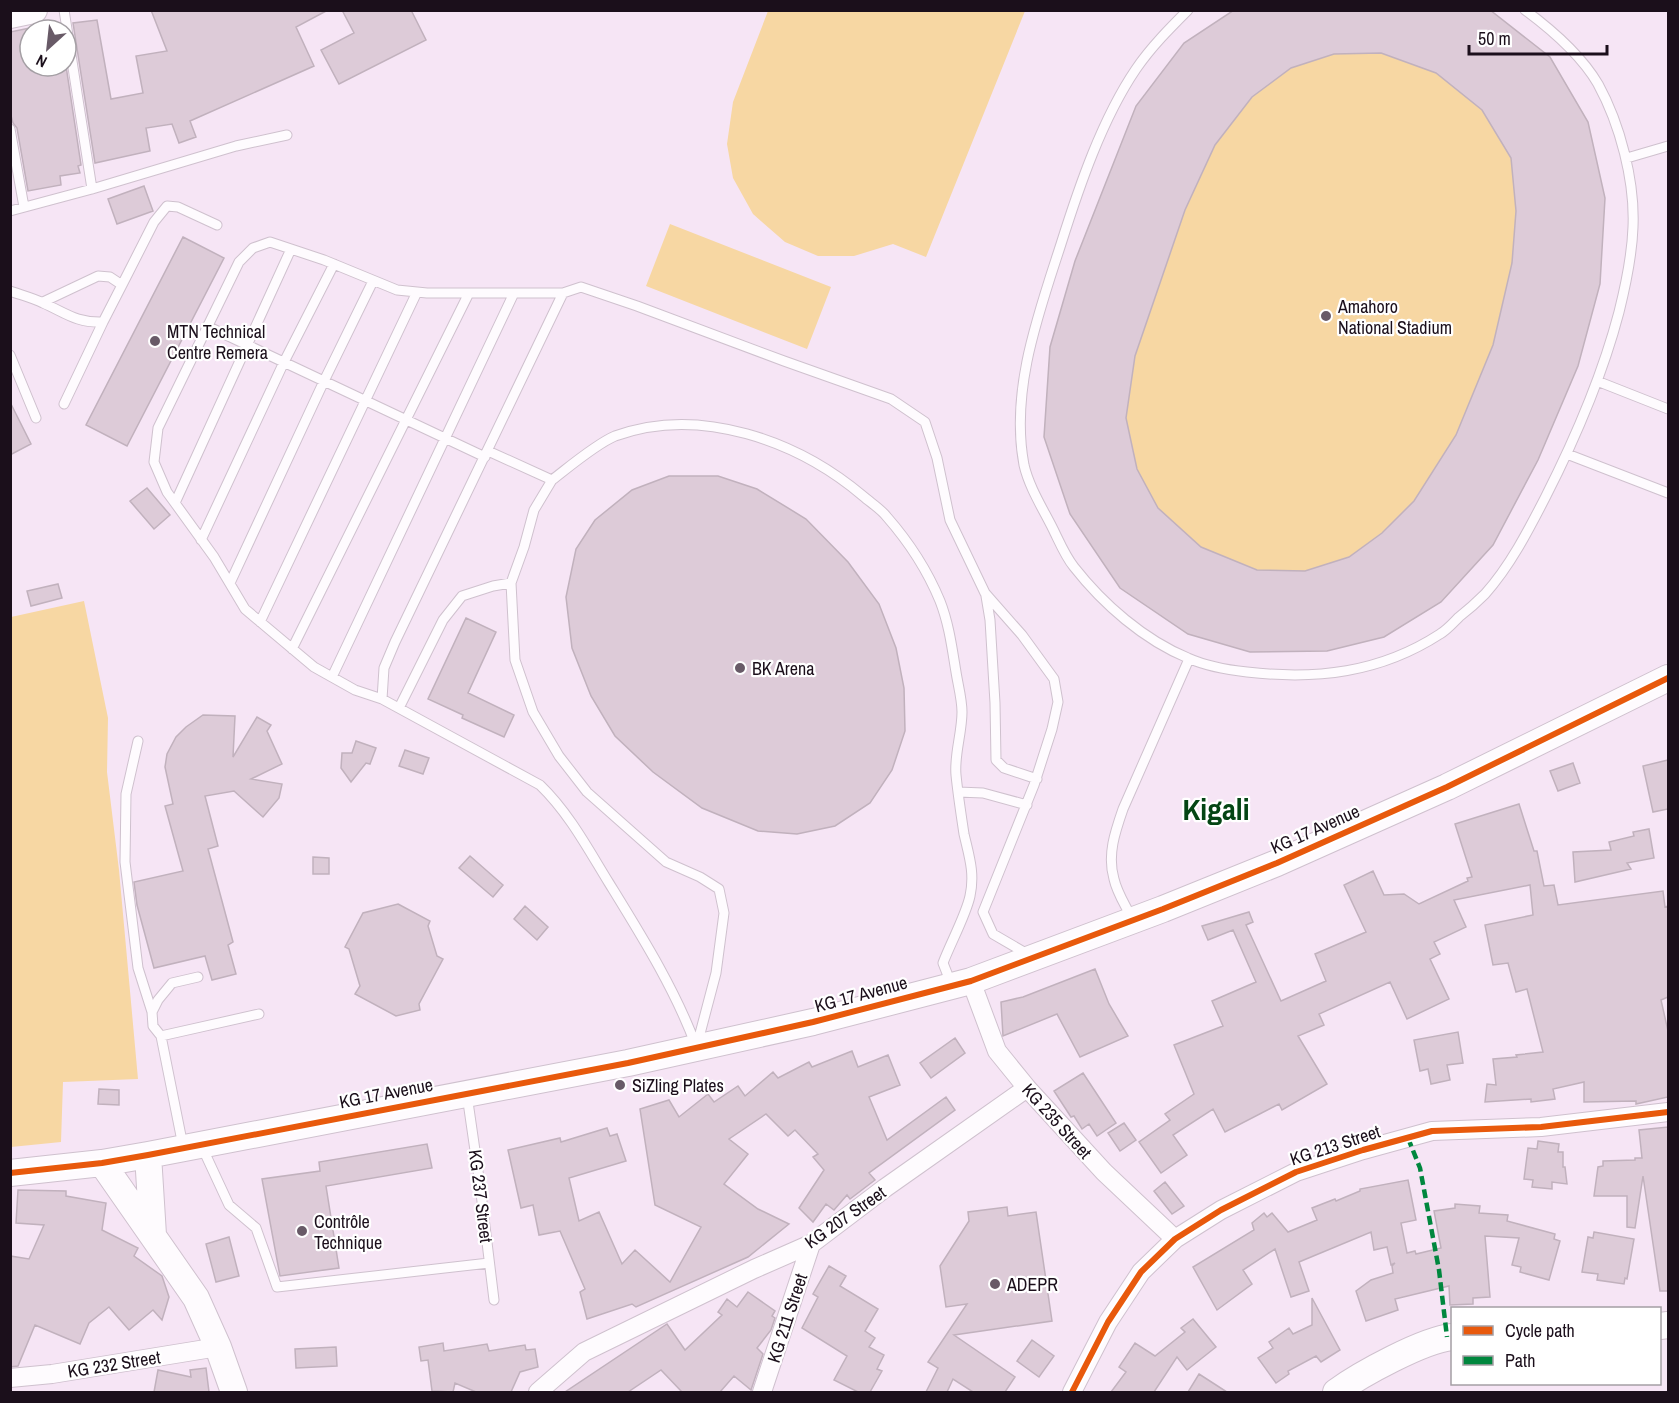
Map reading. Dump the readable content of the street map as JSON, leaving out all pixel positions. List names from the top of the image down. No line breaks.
{"streets":{"street":["KG 17 Avenue","KG 235 Street","KG 213 Street","KG 207 Street","KG 211 Street","KG 232 Street"],"lane":["KG 237 Street"]},"crossings":[["KG 17 Avenue","KG 235 Street"],["KG 17 Avenue","KG 237 Street"],["KG 235 Street","KG 213 Street"],["KG 235 Street","KG 207 Street"],["KG 207 Street","KG 211 Street"]],"districts":["Kigali"],"places":["Amahoro National Stadium","MTN Technical Centre Remera","BK Arena","SiZling Plates","Contrôle Technique","ADEPR"],"legend":["Cycle path","Path"],"scale_bar":"50 m","north":"bottom left"}
